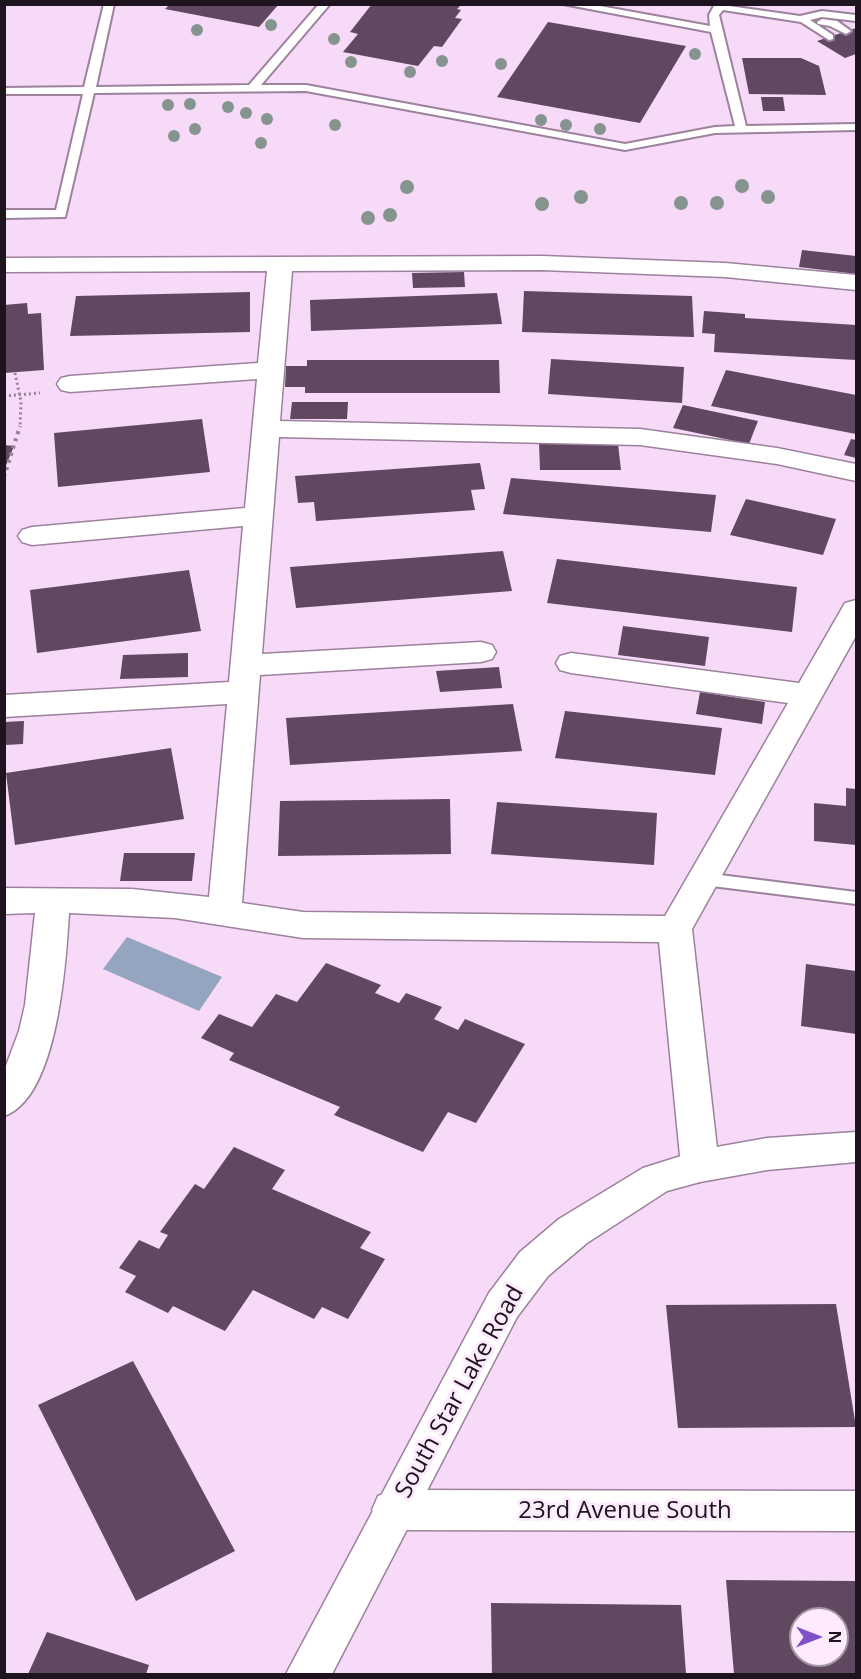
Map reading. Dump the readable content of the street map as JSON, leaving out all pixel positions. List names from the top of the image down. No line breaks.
{"streets":{"street":["South Star Lake Road","23rd Avenue South"]},"crossings":[["South Star Lake Road","23rd Avenue South"]],"north":"right"}
